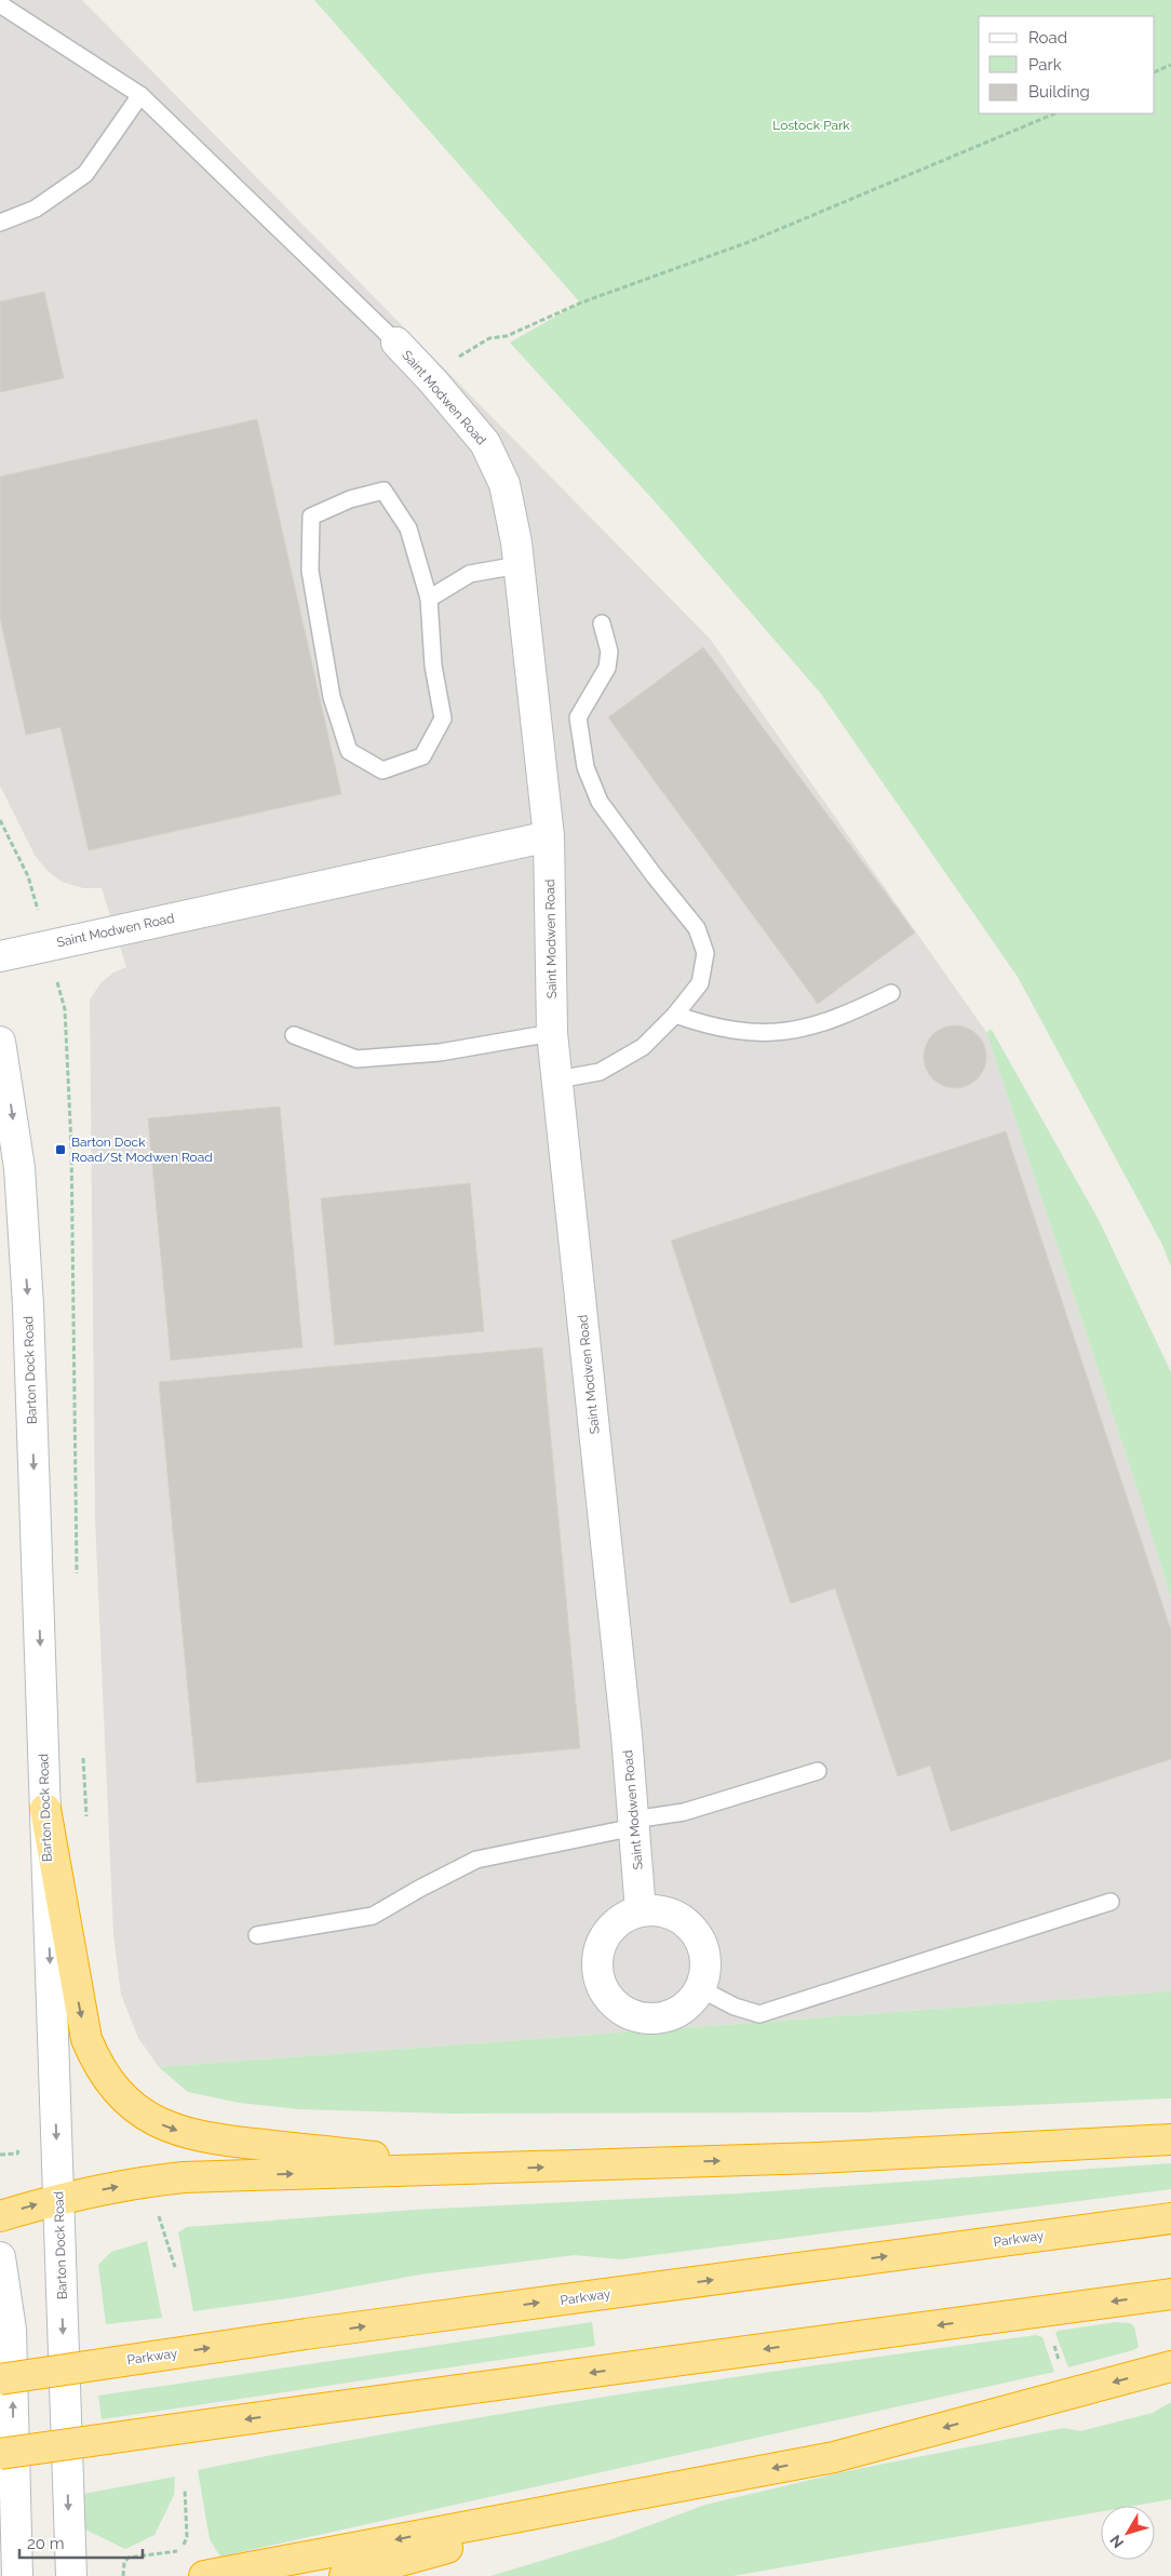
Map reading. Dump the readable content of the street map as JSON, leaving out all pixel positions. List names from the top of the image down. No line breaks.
{"streets":{"highway":["Parkway"],"street":["Saint Modwen Road","Barton Dock Road"]},"one_way":["Barton Dock Road"],"parks":["Lostock Park"],"places":{"transit":["Barton Dock Road/St Modwen Road"]},"legend":["Road","Park","Building"],"scale_bar":"20 m","north":"bottom left"}
